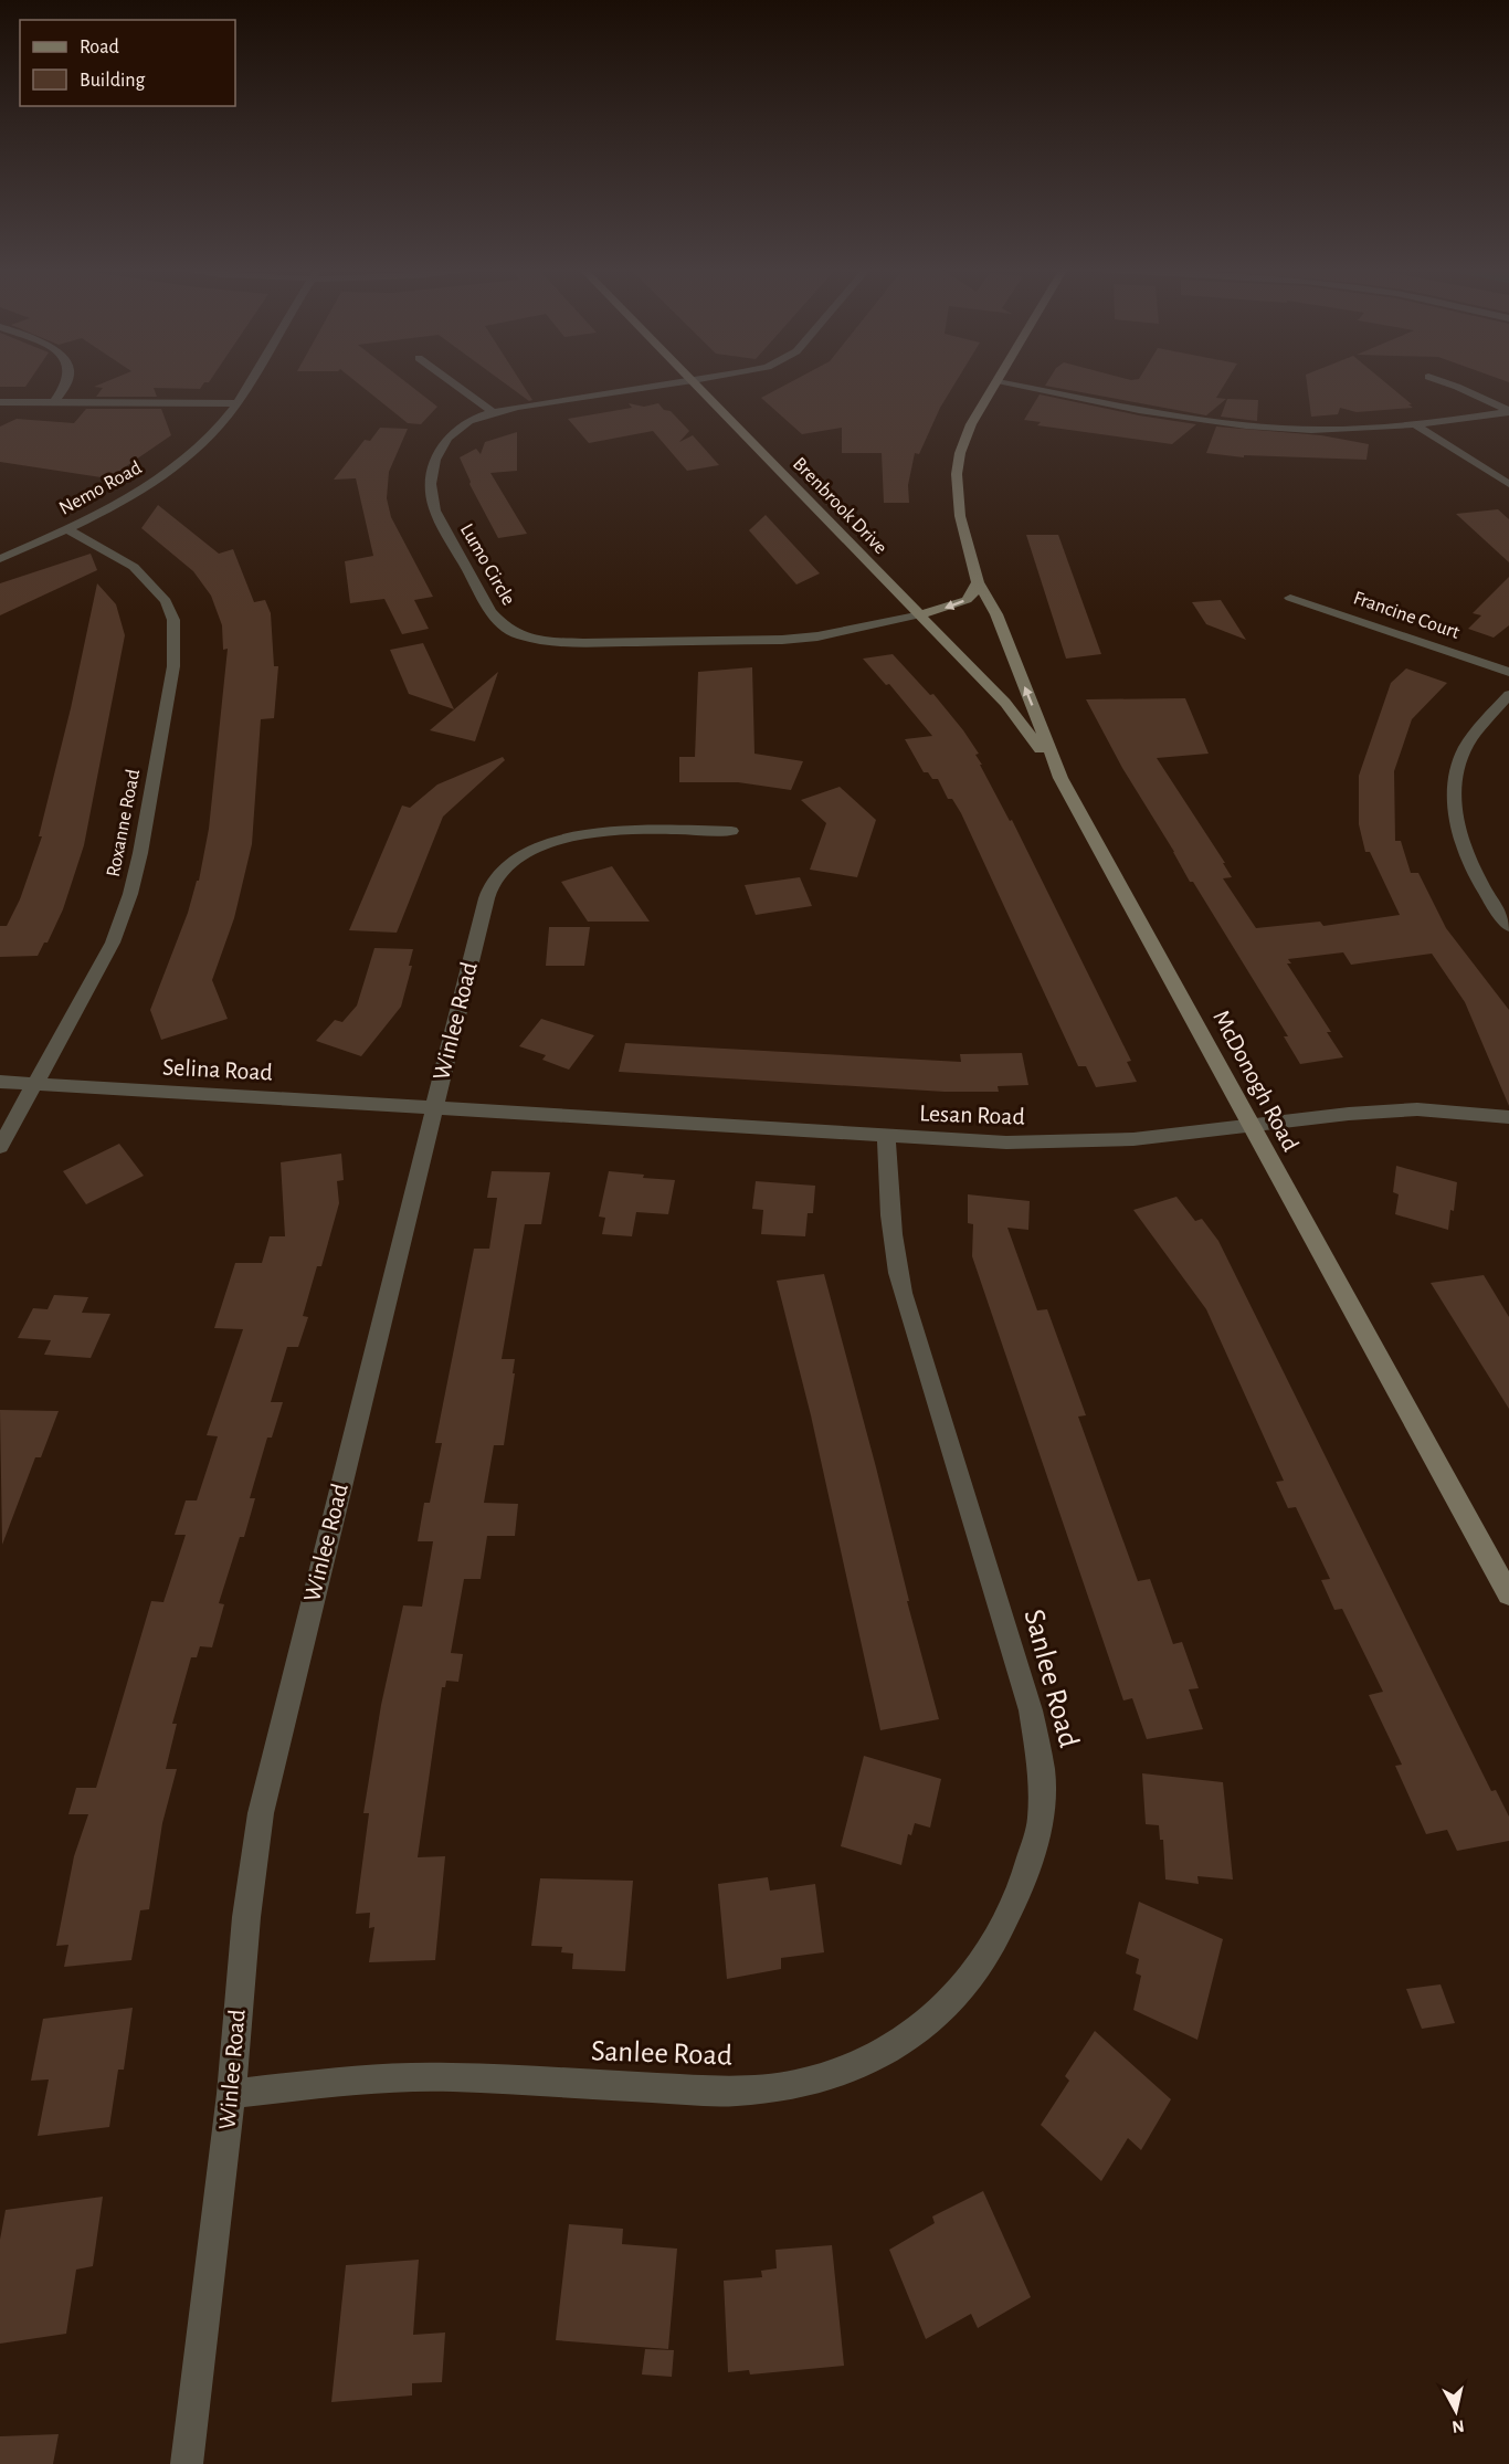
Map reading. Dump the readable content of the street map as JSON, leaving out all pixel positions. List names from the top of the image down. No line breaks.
{"streets":{"main road":["Brenbrook Drive","McDonogh Road"],"street":["Nemo Road","Lumo Circle","Francine Court","Roxanne Road","Winlee Road","Selina Road","Lesan Road","Sanlee Road"]},"crossings":[["Nemo Road","Roxanne Road"],["Brenbrook Drive","Lumo Circle"],["Brenbrook Drive","McDonogh Road"],["Roxanne Road","Selina Road"],["Winlee Road","Selina Road"],["Winlee Road","Lesan Road"],["Winlee Road","Sanlee Road"],["Selina Road","Lesan Road"],["McDonogh Road","Lesan Road"],["Lesan Road","Sanlee Road"]],"legend":["Road","Building"],"north":"bottom"}
